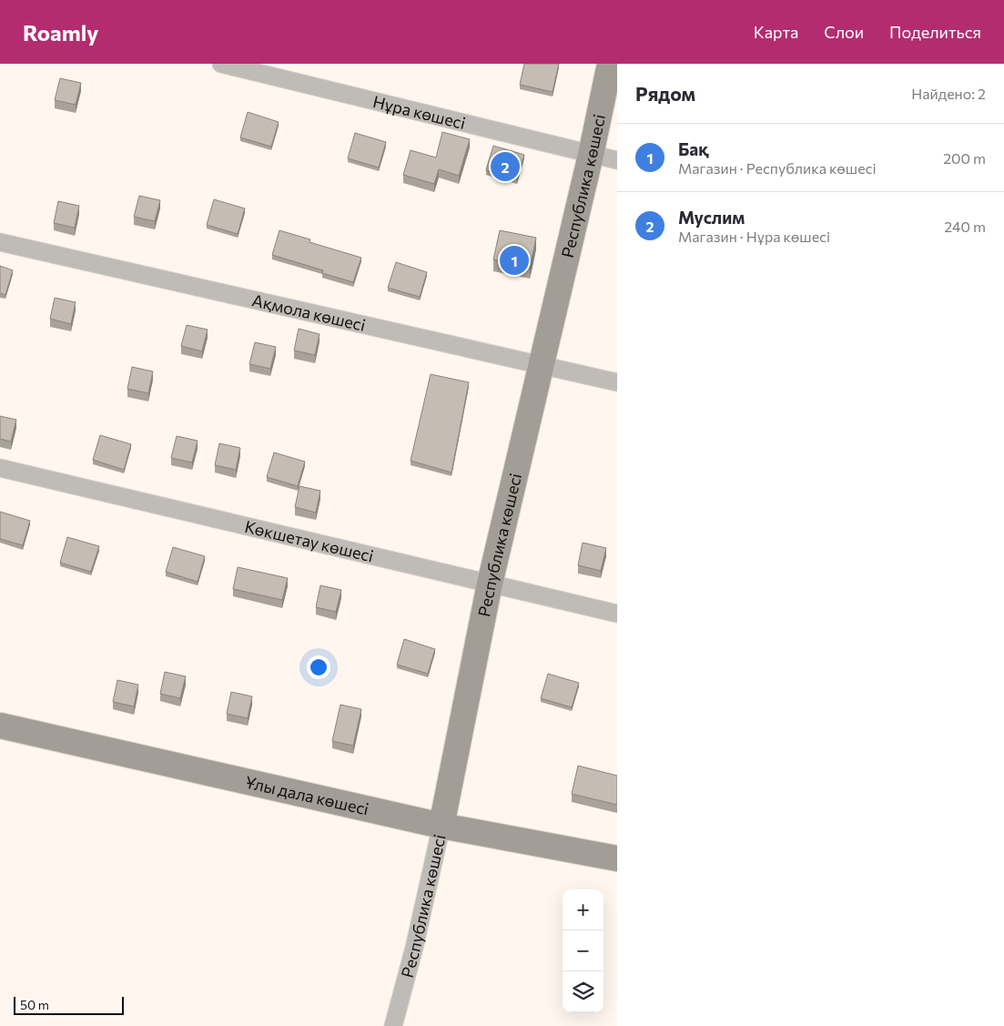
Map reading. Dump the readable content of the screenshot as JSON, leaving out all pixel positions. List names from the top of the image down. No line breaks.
{"streets":{"street":["Нұра көшесі","Республика көшесі","Ақмола көшесі","Көкшетау көшесі","Ұлы дала көшесі"]},"crossings":[["Нұра көшесі","Республика көшесі"],["Республика көшесі","Ақмола көшесі"],["Республика көшесі","Көкшетау көшесі"],["Республика көшесі","Ұлы дала көшесі"]],"scale_bar":"50 m","page":{"header":"Roamly","nav":["Карта","Слои","Поделиться"],"heading":["Рядом","Найдено: 2"],"list":[{"mark":"1","name":"Бақ","note":"Магазин · Республика көшесі","value":"200 m"},{"mark":"2","name":"Муслим","note":"Магазин · Нұра көшесі","value":"240 m"}],"pins":["2","1"],"map_buttons":["+","−"],"scale":"50 m"}}
